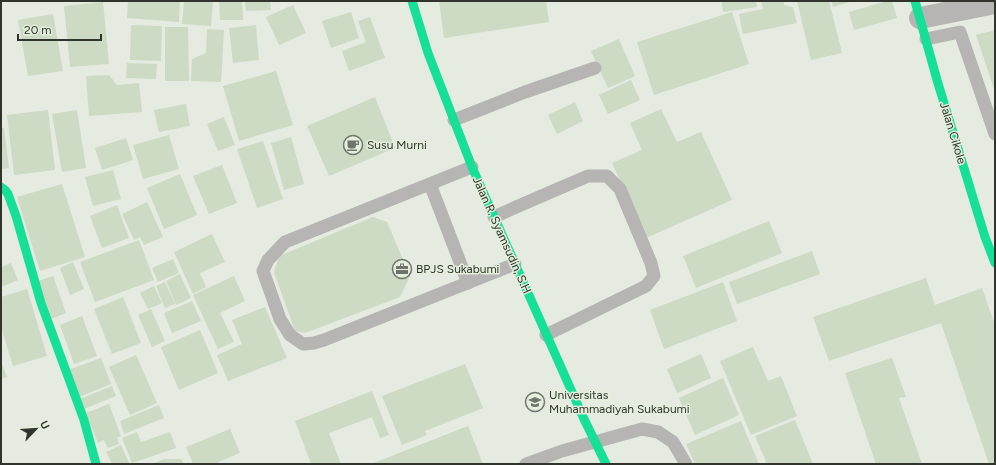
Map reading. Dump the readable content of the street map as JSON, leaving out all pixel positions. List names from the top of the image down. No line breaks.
{"streets":{"street":["Jalan Cikole","Jalan R. Syamsudin, S.H"]},"places":{"cafe":["Susu Murni"],"office":["BPJS Sukabumi"],"school or university":["Universitas Muhammadiyah Sukabumi"]},"scale_bar":"20 m","north":"top right"}
